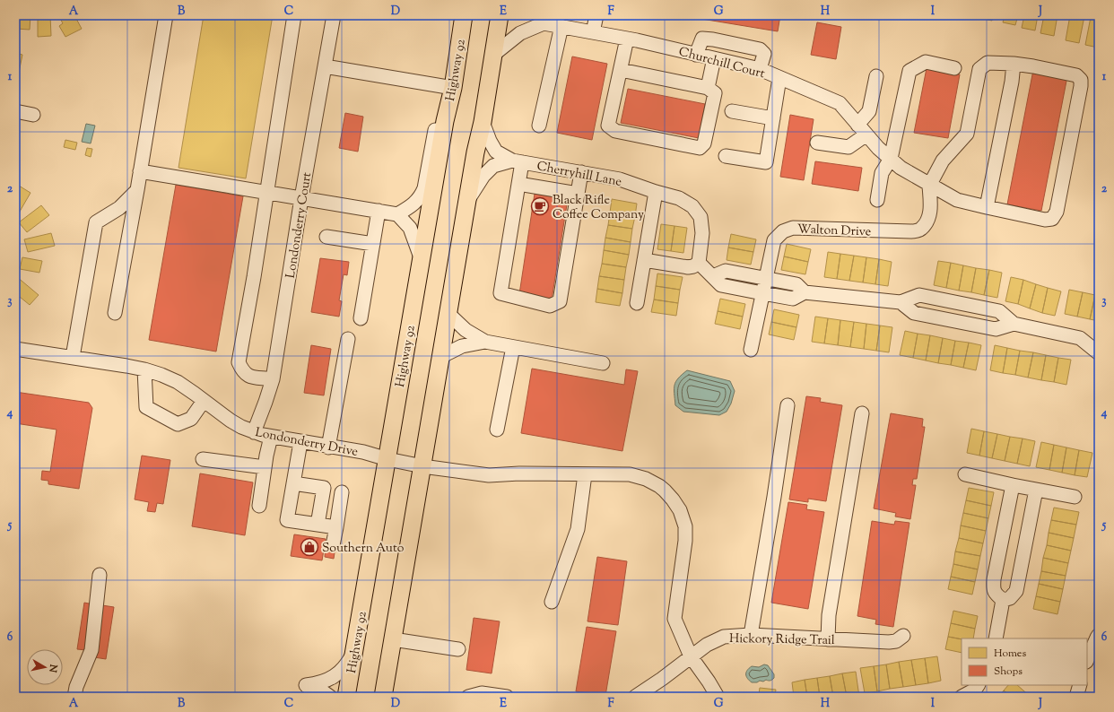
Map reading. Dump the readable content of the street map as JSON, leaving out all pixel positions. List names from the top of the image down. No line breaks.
{"streets":{"main road":["Highway 92"],"street":["Churchill Court","Cherryhill Lane","Londonderry Court","Walton Drive","Londonderry Drive","Hickory Ridge Trail"]},"crossings":[["Churchill Court","Walton Drive"],["Highway 92","Londonderry Drive"],["Londonderry Court","Londonderry Drive"],["Londonderry Drive","Hickory Ridge Trail"]],"places":{"cafe":["Black Rifle Coffee Company"],"shop":["Southern Auto"]},"legend":["Homes","Shops"],"north":"right","grid":{"columns":["A","B","C","D","E","F","G","H","I","J"],"rows":["1","2","3","4","5","6"]}}
